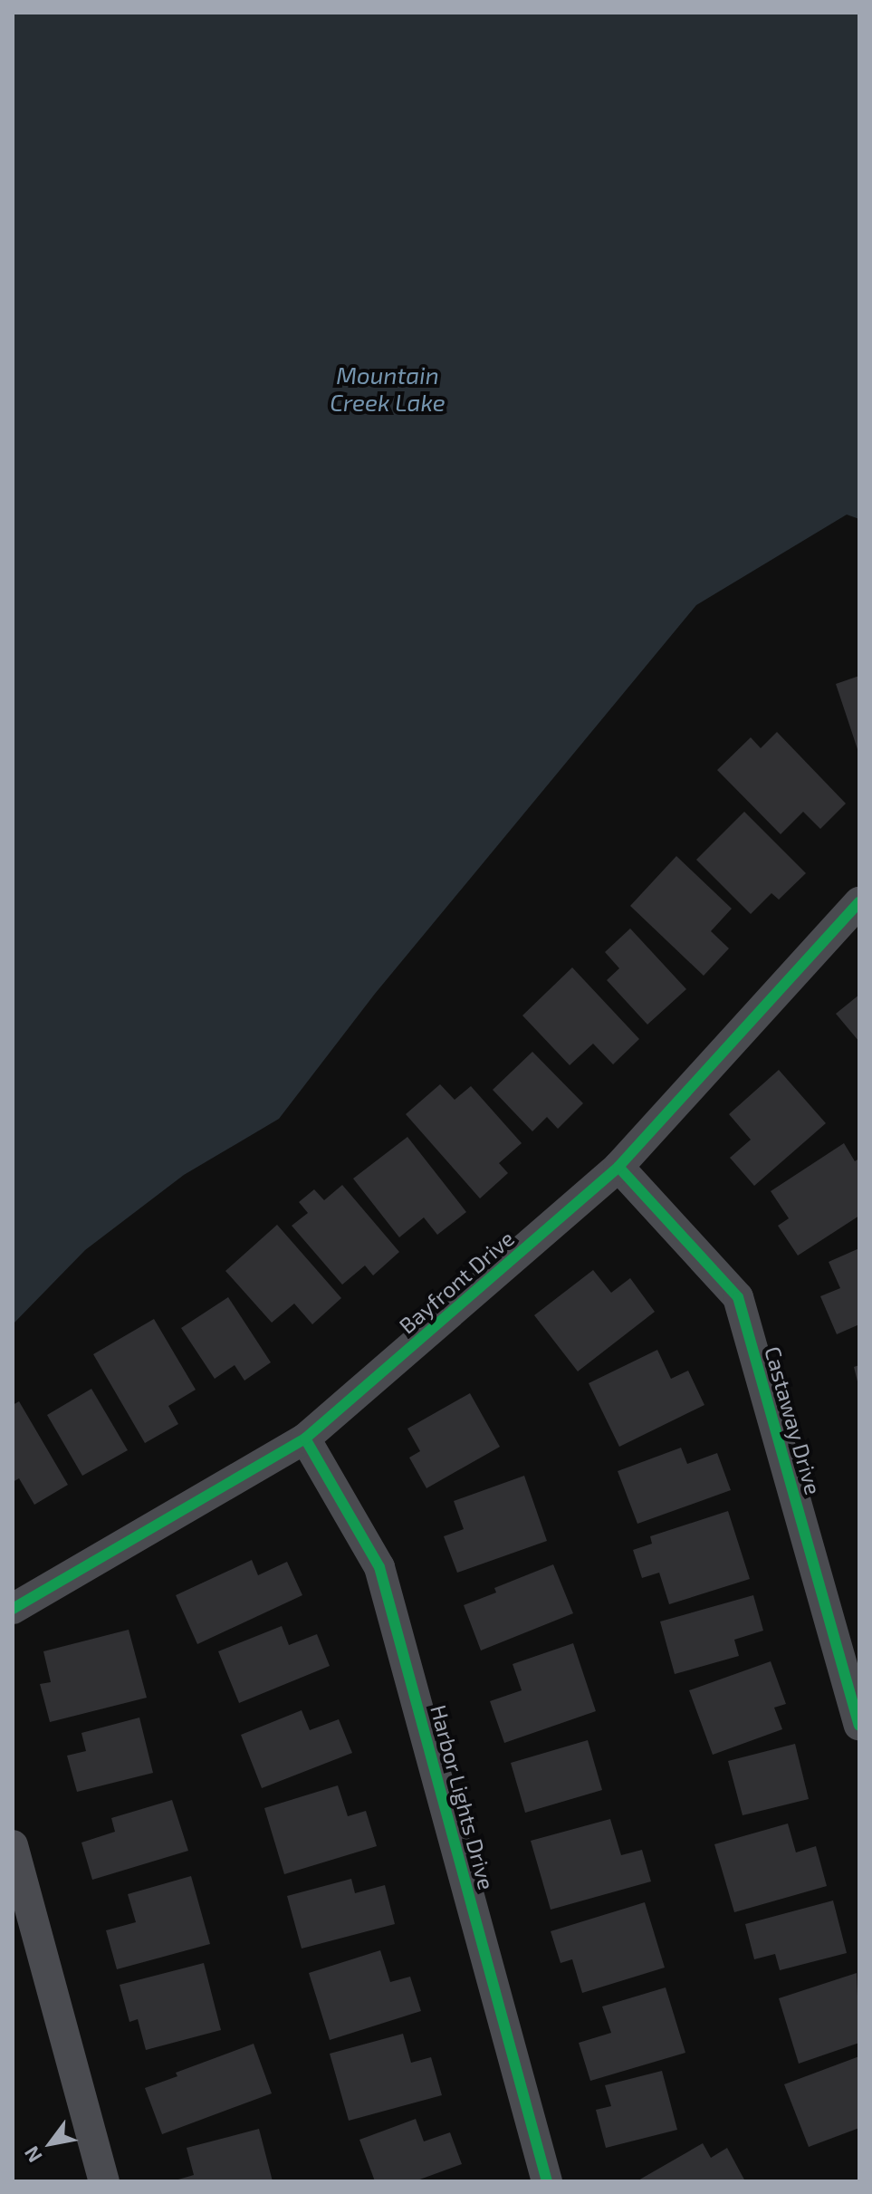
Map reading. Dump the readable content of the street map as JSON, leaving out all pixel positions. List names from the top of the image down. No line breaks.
{"streets":{"street":["Bayfront Drive","Castaway Drive","Harbor Lights Drive"]},"crossings":[["Bayfront Drive","Castaway Drive"],["Bayfront Drive","Harbor Lights Drive"]],"water":["Mountain Creek Lake"],"north":"bottom left"}
